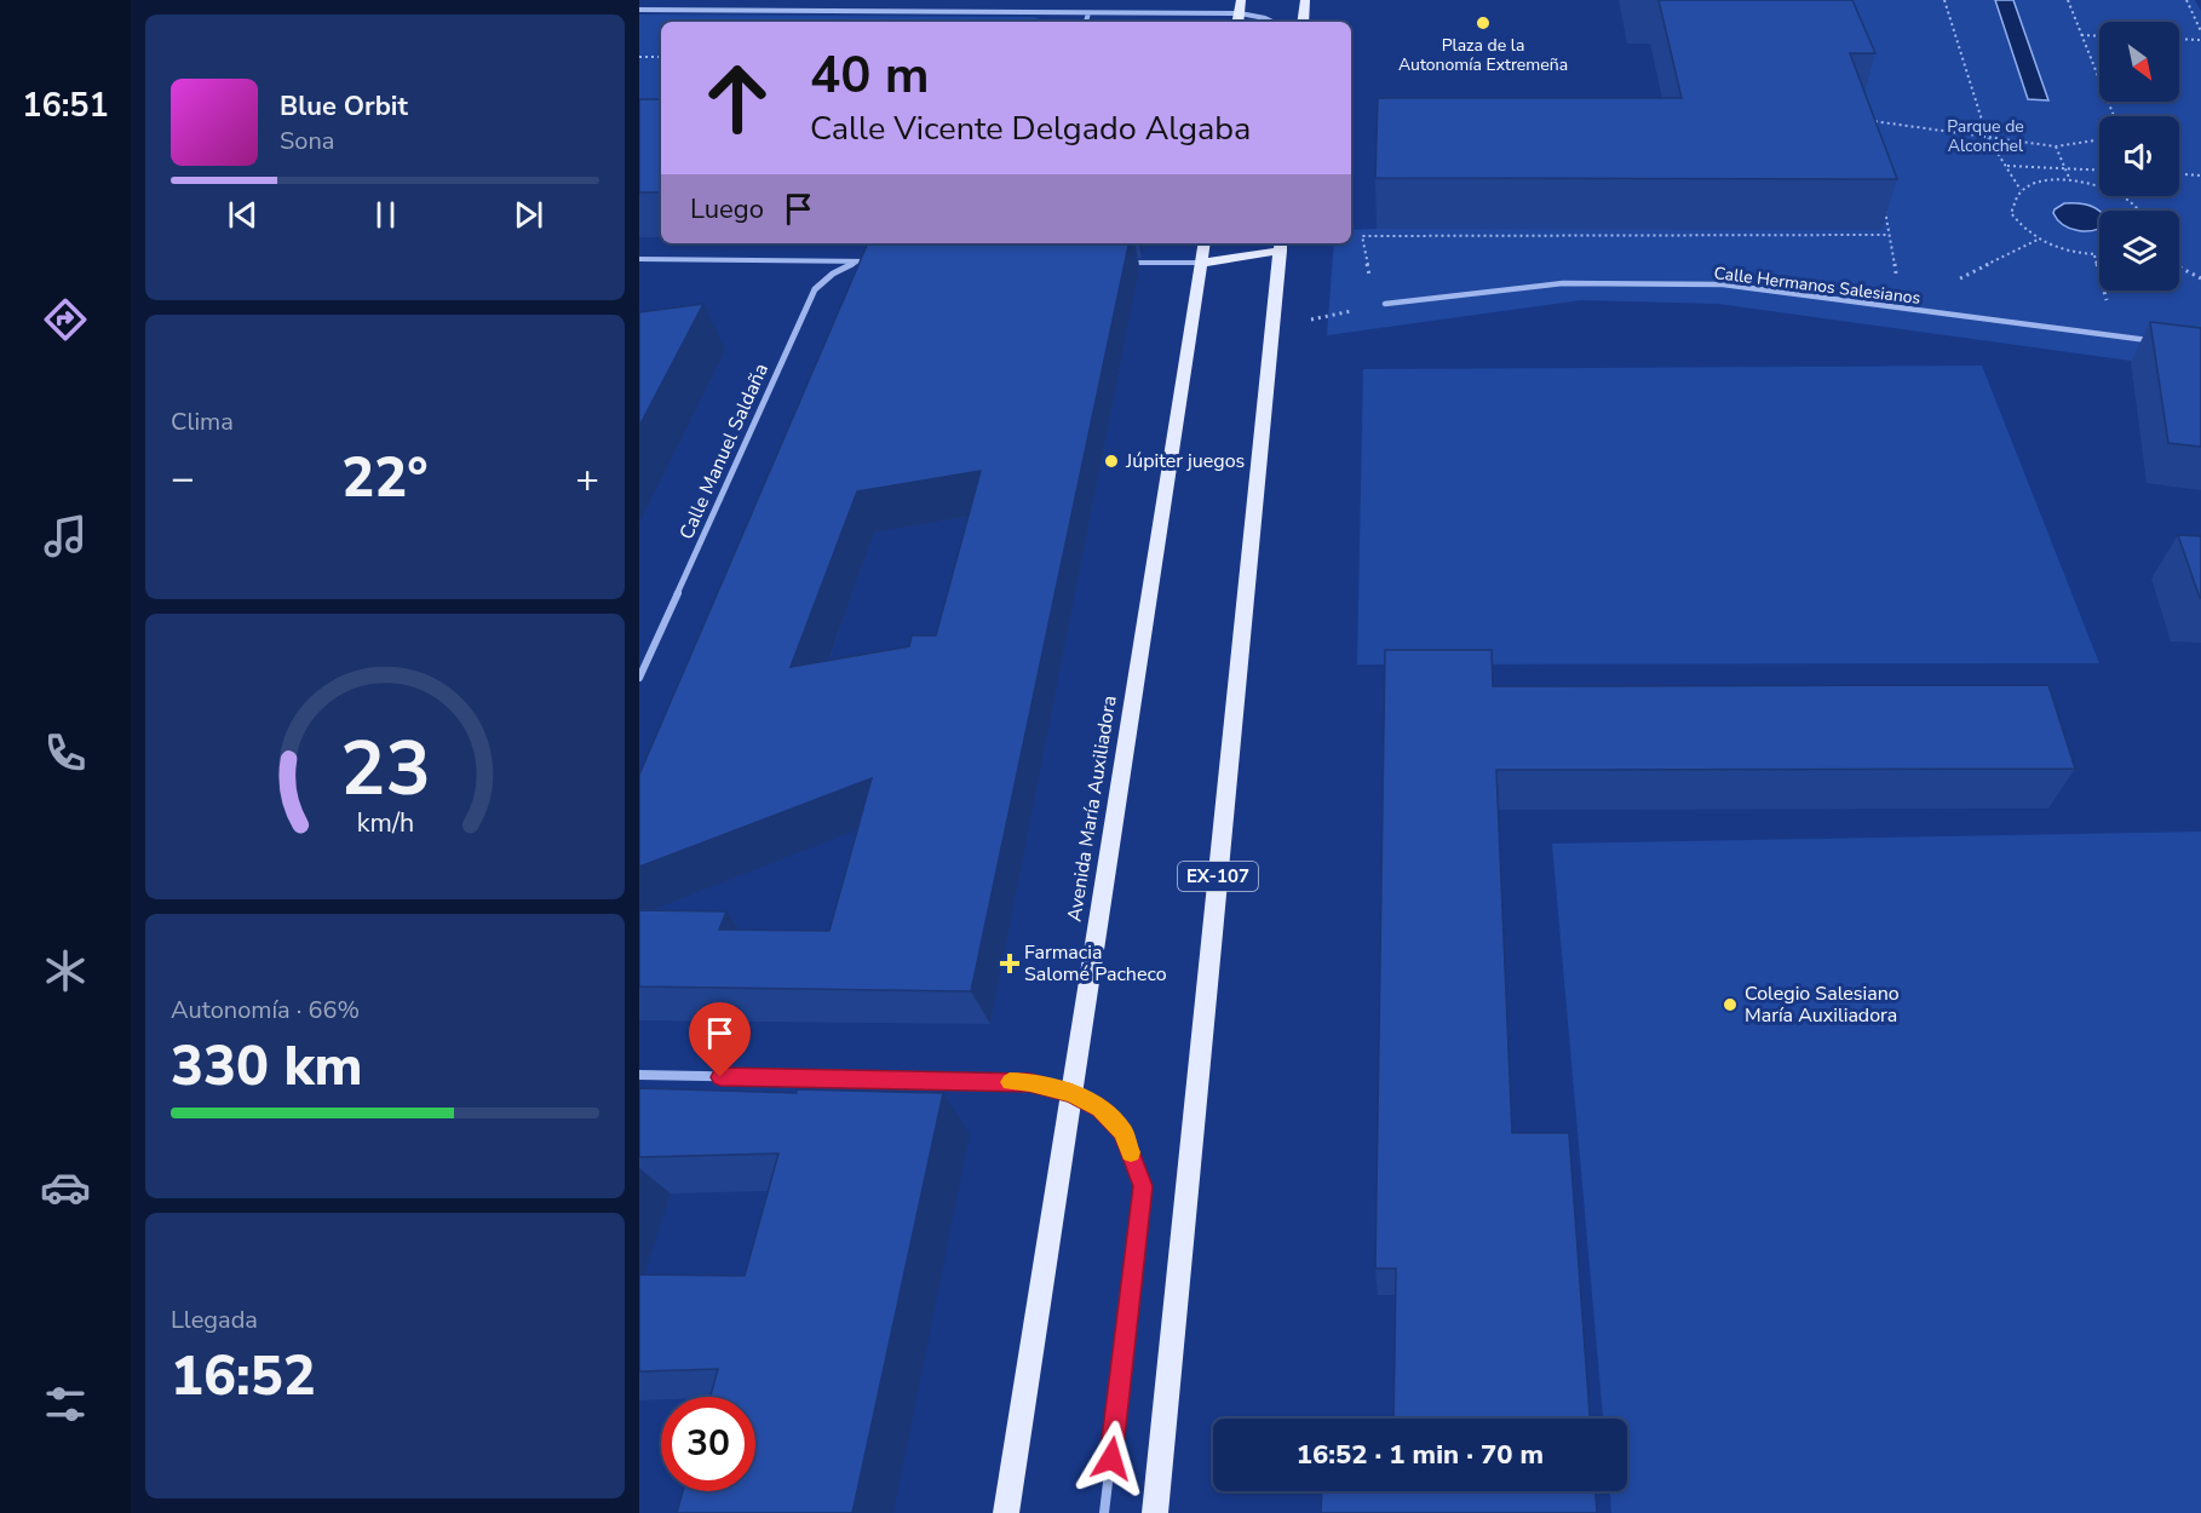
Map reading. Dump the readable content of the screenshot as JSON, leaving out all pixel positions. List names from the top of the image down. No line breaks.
{"streets":{"main road":["Avenida María Auxiliadora","EX-107"],"street":["Calle Hermanos Salesianos","Calle Manuel Saldaña"]},"parks":["Parque de Alconchel"],"places":{"other":["Plaza de la Autonomía Extremeña","Júpiter juegos","Colegio Salesiano María Auxiliadora"],"health":["Farmacia Salomé Pacheco"]},"north":"bottom right","page":{"tabs":"16:51","turn":["40 m","Calle Vicente Delgado Algaba"],"song":["Blue Orbit","Sona"],"then":"Luego","tile":["Clima",["Autonomía · 66%","330 km"],["Llegada","16:52"]],"heat":["−","22°","+"],"limit":"30","trip":"16:52 · 1 min · 70 m","gauge":["23","km/h"]}}
